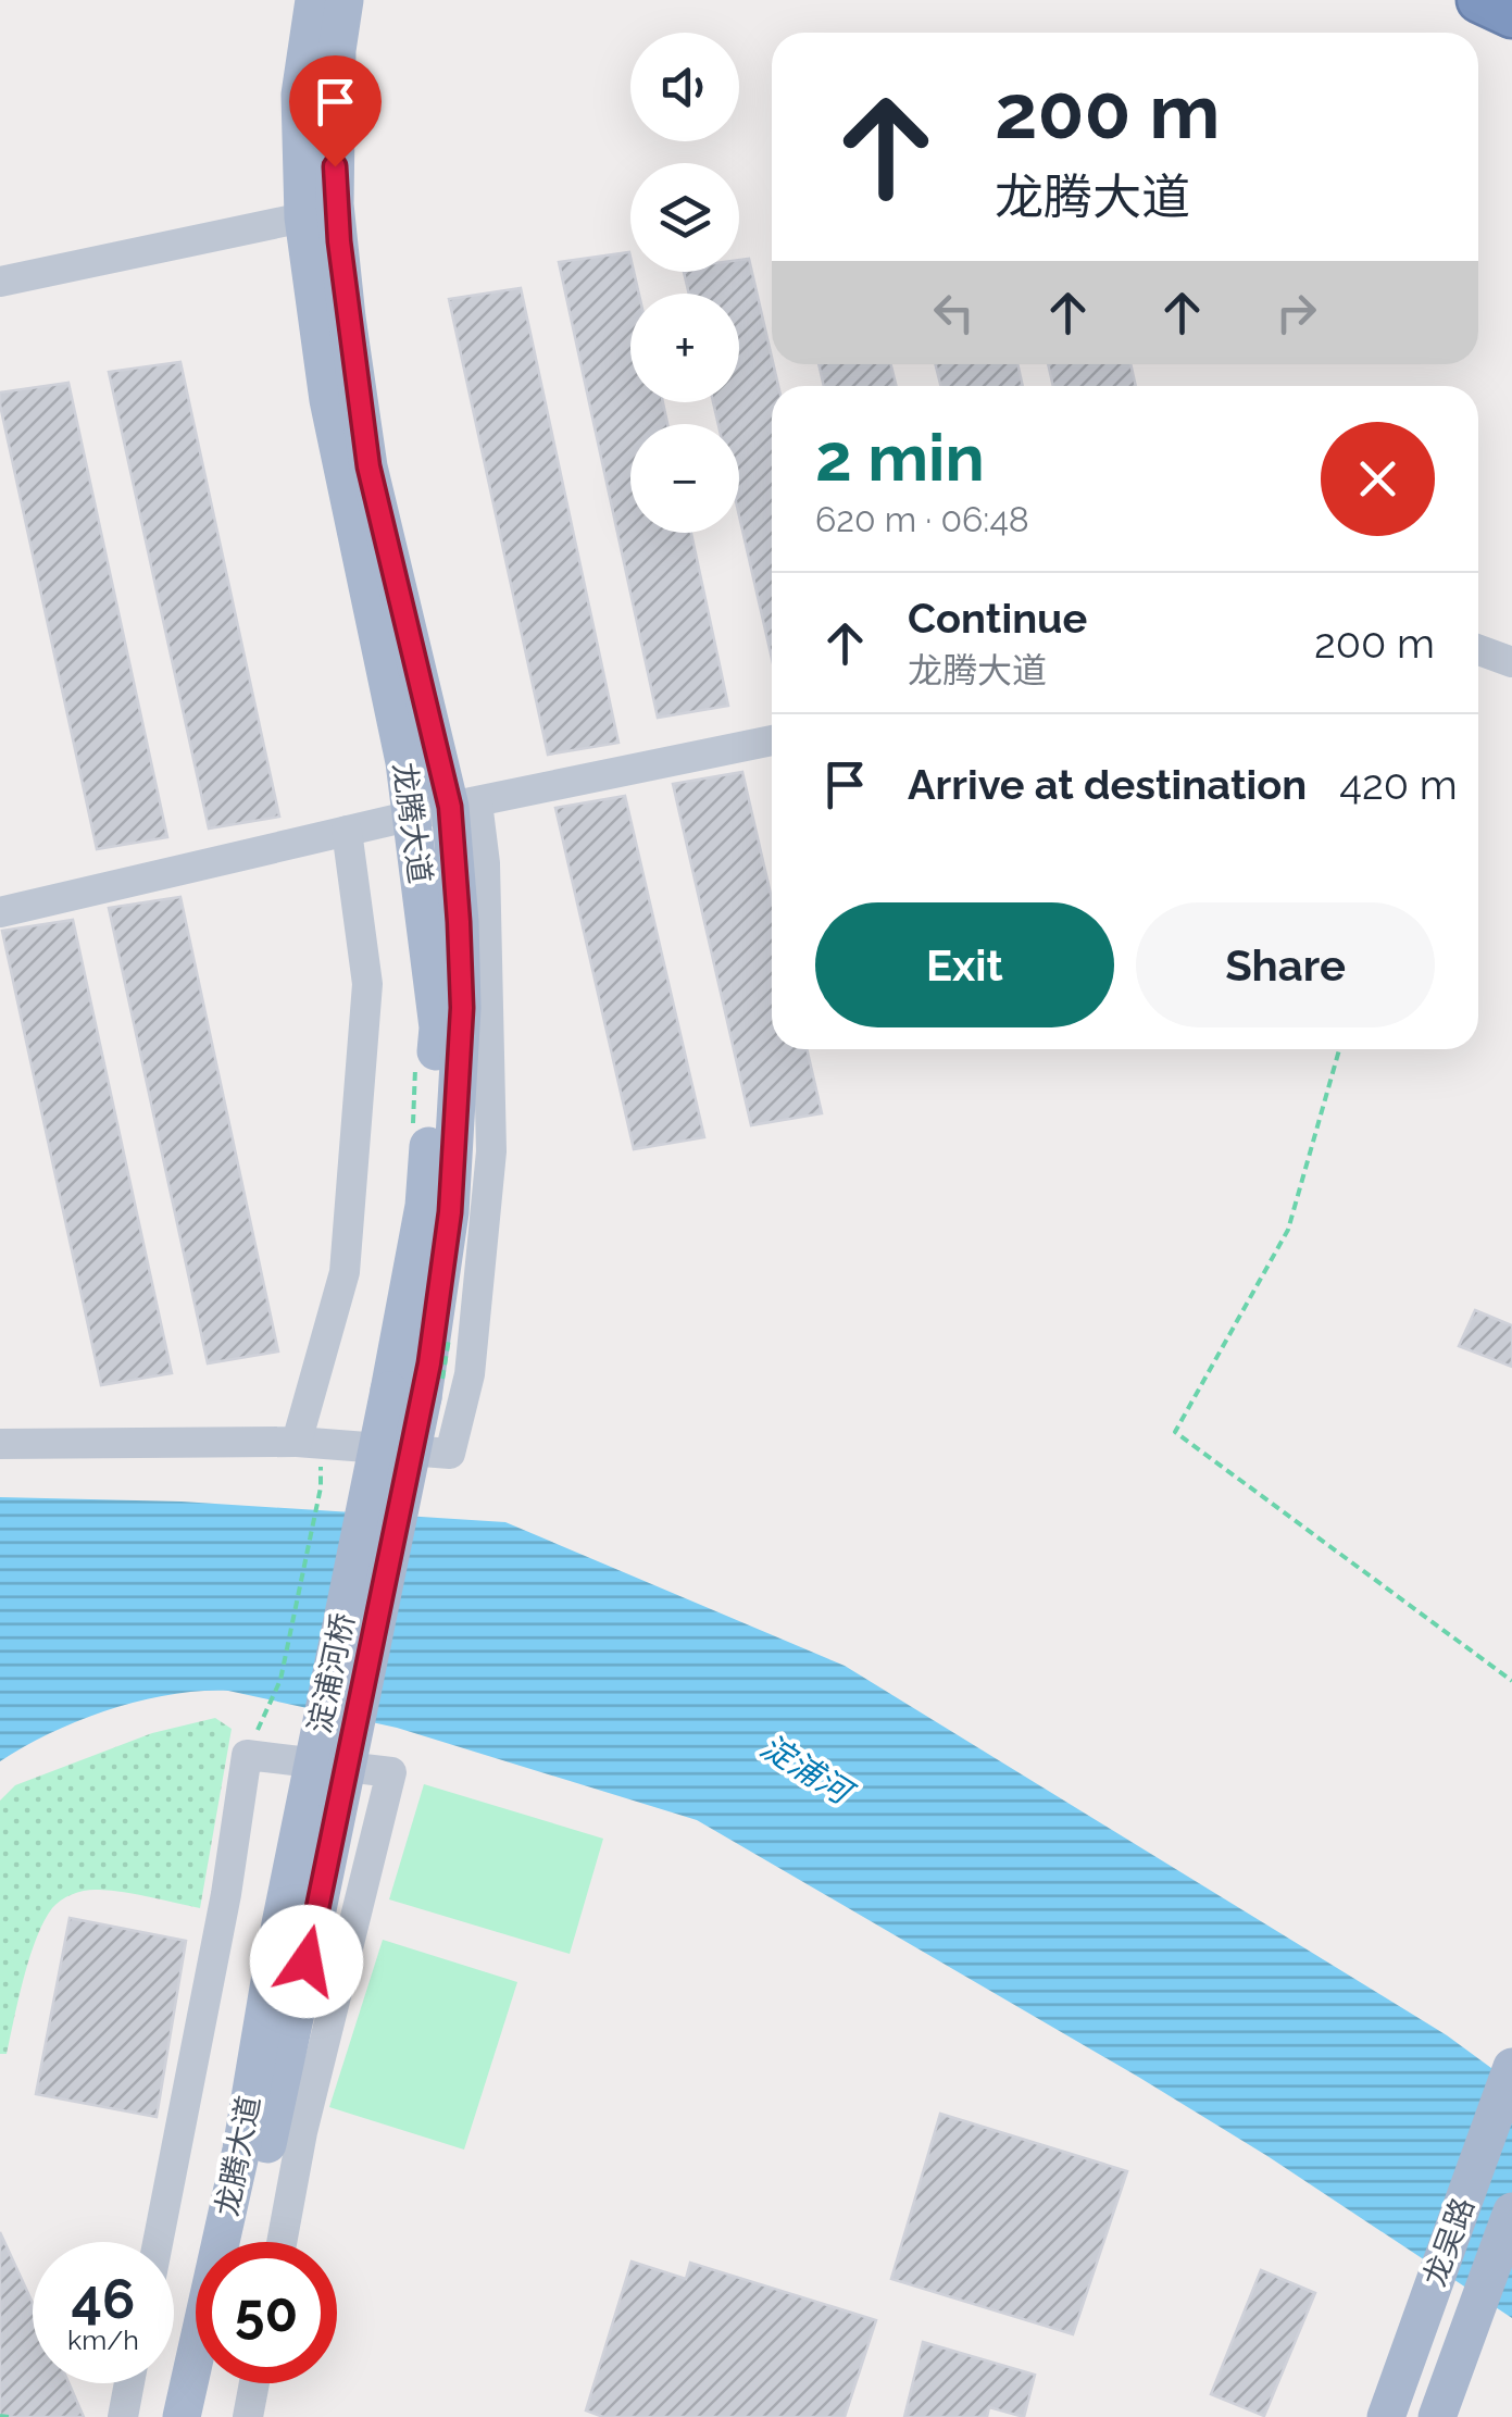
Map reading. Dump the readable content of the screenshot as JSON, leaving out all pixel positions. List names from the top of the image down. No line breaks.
{"streets":{"main road":["龙腾大道","淀浦河桥","龙吴路"]},"crossings":[["龙腾大道","淀浦河桥"]],"water":["淀浦河"],"page":{"map_buttons":["+","−"],"turn":["200 m","龙腾大道"],"heading":["2 min","620 m · 06:48"],"list":[{"name":"Continue","note":"龙腾大道","value":"200 m"},{"name":"Arrive at destination","value":"420 m"}],"buttons":["Exit","Share"],"speed":"46 km/h","limit":"50"}}
